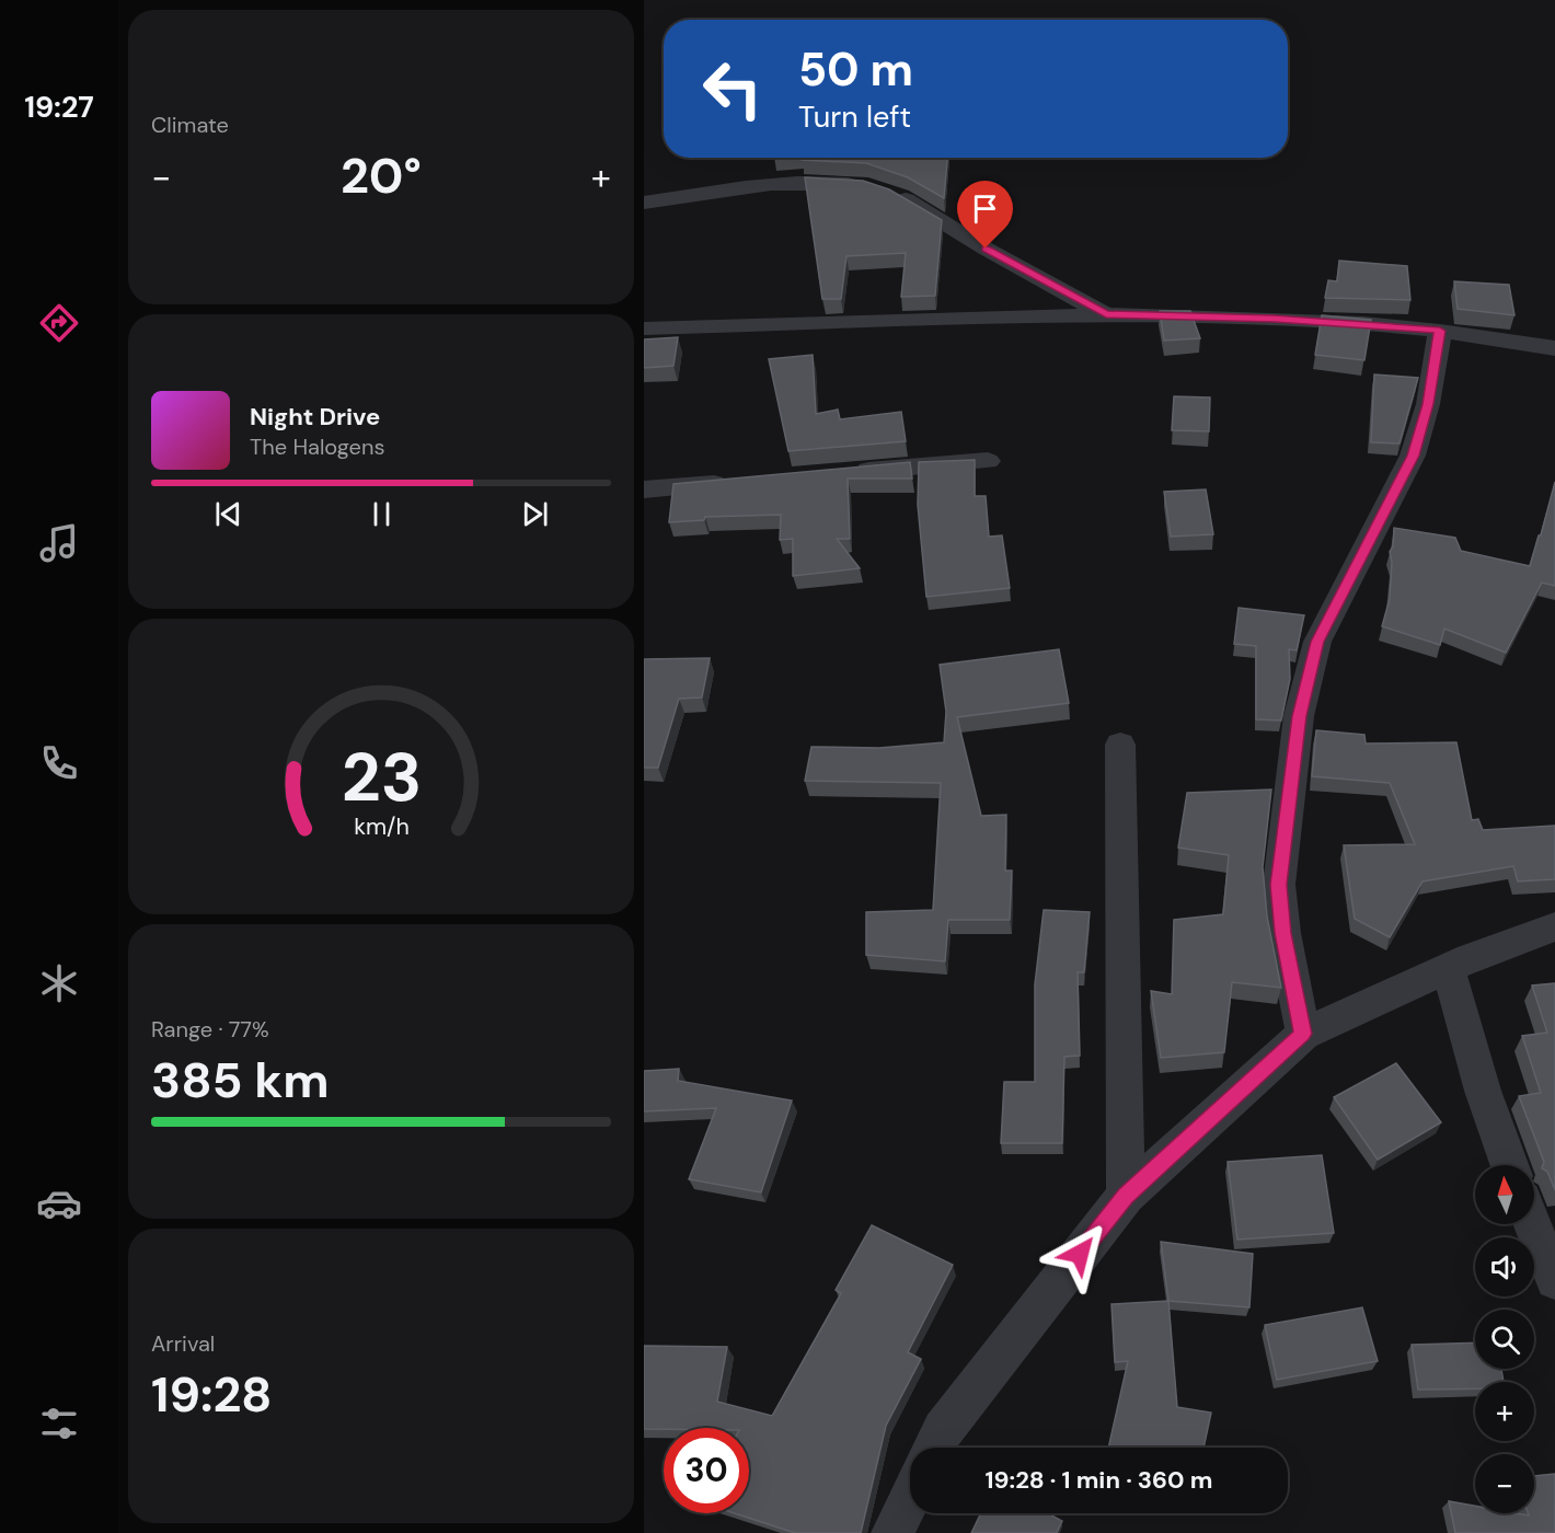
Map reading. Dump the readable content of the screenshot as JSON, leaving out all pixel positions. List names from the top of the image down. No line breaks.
{"north":"top","page":{"tabs":"19:27","tile":["Climate",["Range · 77%","385 km"],["Arrival","19:28"]],"turn":["50 m","Turn left"],"heat":["−","20°","+"],"song":["Night Drive","The Halogens"],"map_buttons":["+","−"],"limit":"30","trip":"19:28 · 1 min · 360 m","gauge":["23","km/h"]}}
